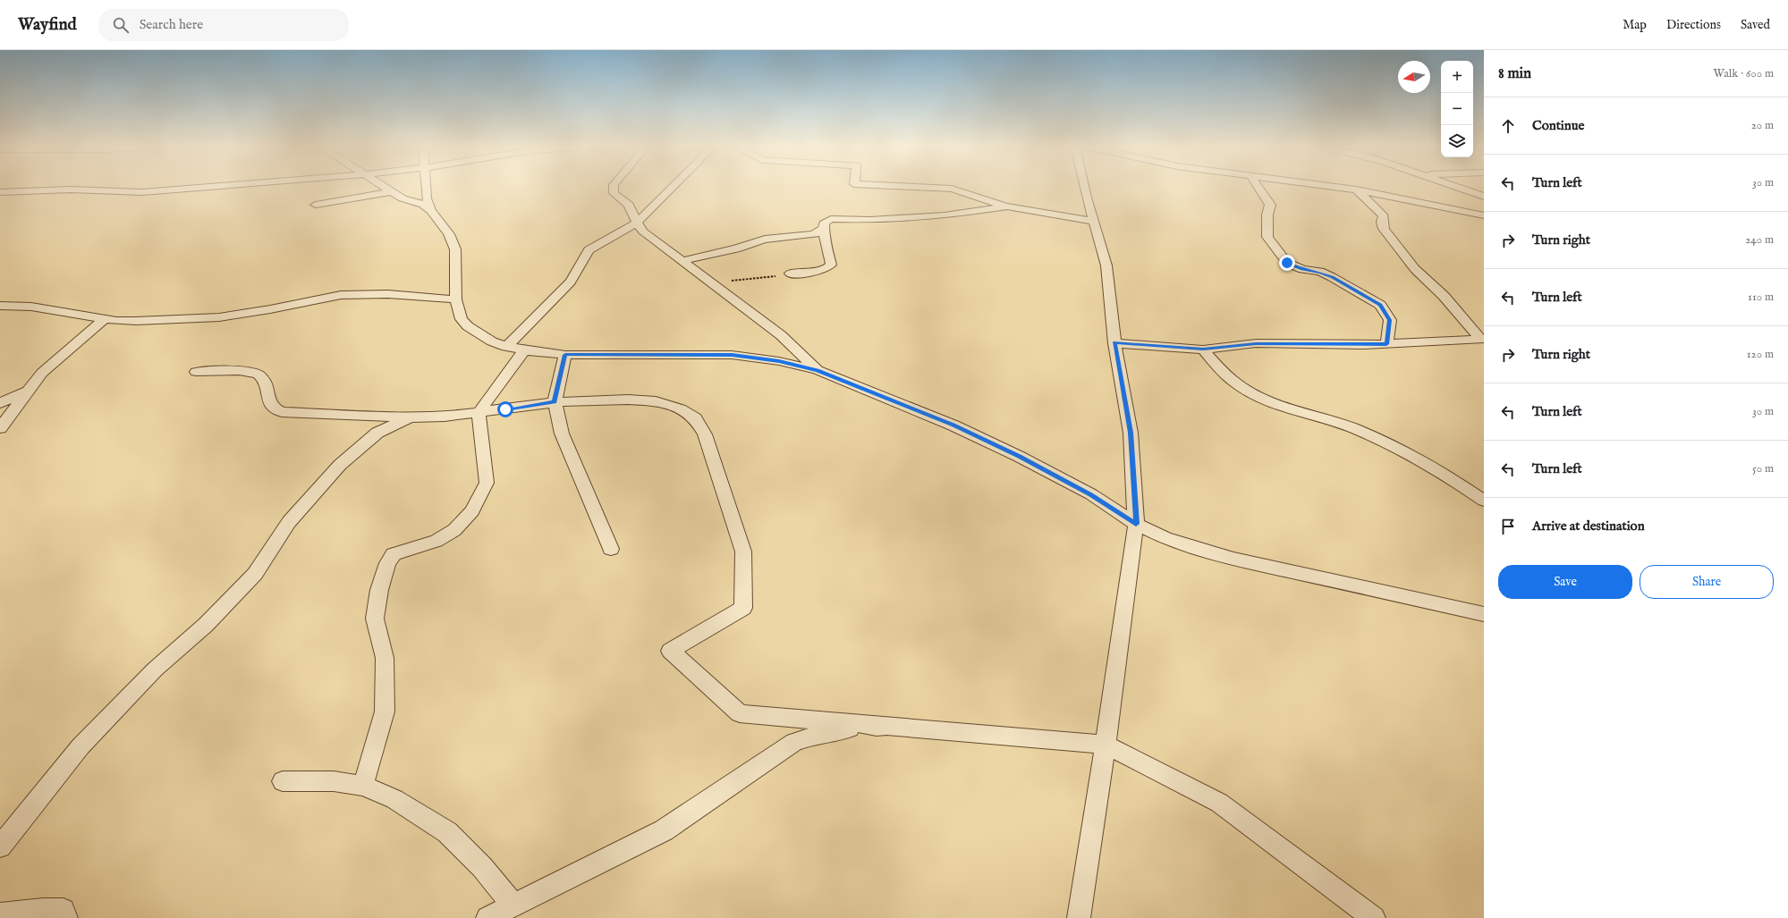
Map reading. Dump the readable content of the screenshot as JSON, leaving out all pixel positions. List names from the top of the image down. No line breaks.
{"north":"left","page":{"header":"Wayfind","search":"Search here","nav":["Map","Directions","Saved"],"heading":["8 min","Walk · 600 m"],"map_buttons":["+","−"],"list":[["Continue","20 m"],["Turn left","30 m"],["Turn right","240 m"],["Turn left","110 m"],["Turn right","120 m"],["Turn left","30 m"],["Turn left","50 m"],"Arrive at destination"],"buttons":["Save","Share"]}}
